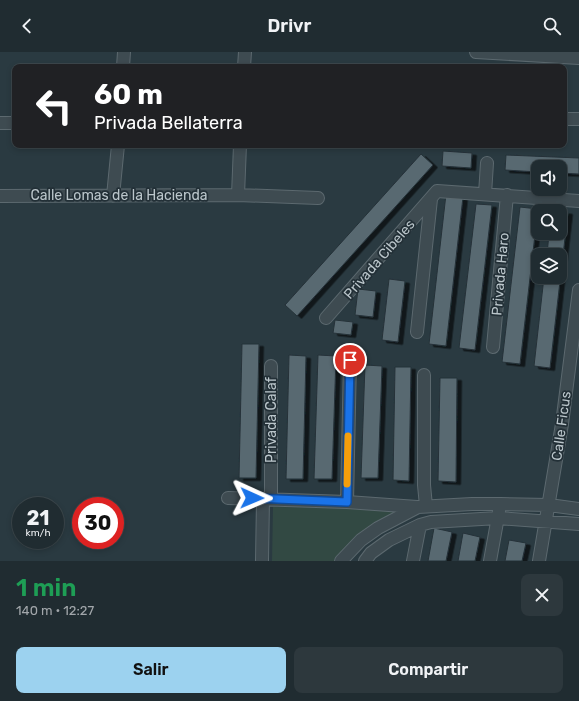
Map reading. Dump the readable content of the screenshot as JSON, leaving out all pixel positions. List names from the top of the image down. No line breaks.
{"streets":{"street":["Calle Lomas de la Hacienda","Privada Cibeles","Privada Haro","Privada Calaf","Calle Ficus"]},"page":{"header":"Drivr","turn":["60 m","Privada Bellaterra"],"speed":"21 km/h","limit":"30","heading":["1 min","140 m · 12:27"],"buttons":["Salir","Compartir"]}}
